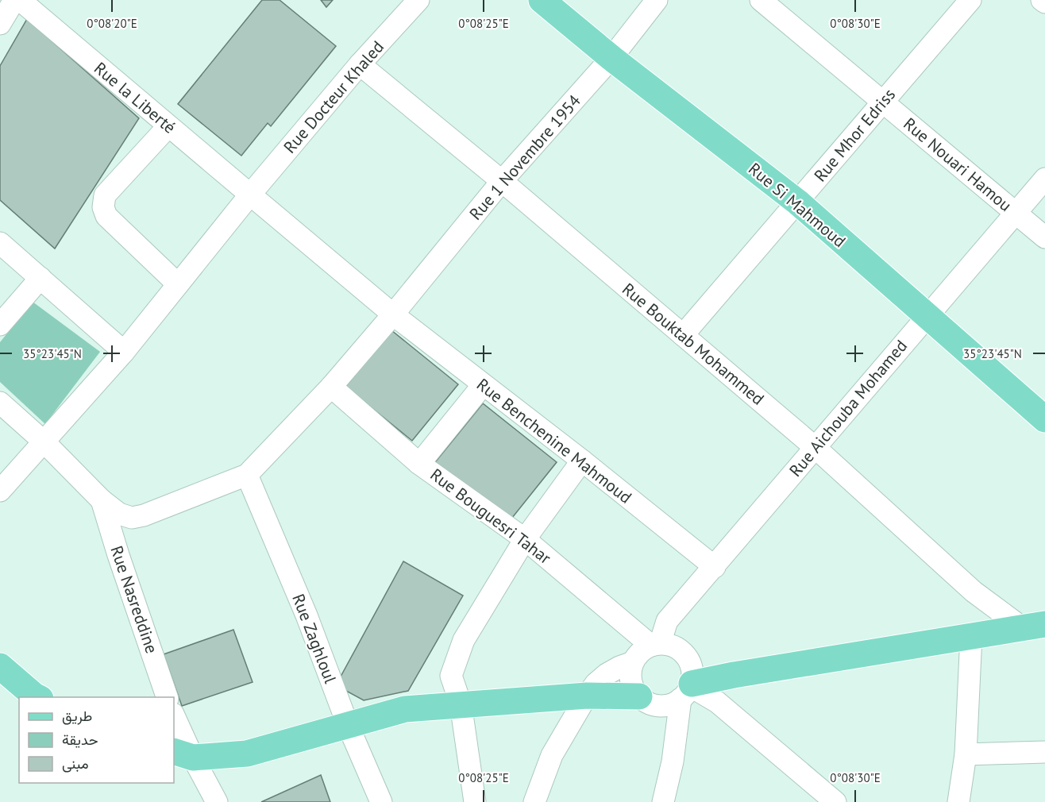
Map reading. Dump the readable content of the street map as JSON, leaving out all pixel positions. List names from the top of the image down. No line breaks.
{"streets":{"main road":["Rue Si Mahmoud"],"street":["Rue Docteur Khaled","Rue la Liberté","Rue Mhor Edriss","Rue 1 Novembre 1954","Rue Nouari Hamou","Rue Bouktab Mohammed","Rue Aichouba Mohamed","Rue Benchenine Mahmoud","Rue Bouguesri Tahar","Rue Nasreddine","Rue Zaghloul"]},"crossings":[["Rue Docteur Khaled","Rue la Liberté"],["Rue Docteur Khaled","Rue Bouktab Mohammed"],["Rue la Liberté","Rue 1 Novembre 1954"],["Rue la Liberté","Rue Benchenine Mahmoud"],["Rue Mhor Edriss","Rue Nouari Hamou"],["Rue Mhor Edriss","Rue Si Mahmoud"],["Rue Mhor Edriss","Rue Bouktab Mohammed"],["Rue 1 Novembre 1954","Rue Si Mahmoud"],["Rue 1 Novembre 1954","Rue Bouktab Mohammed"],["Rue 1 Novembre 1954","Rue Benchenine Mahmoud"],["Rue 1 Novembre 1954","Rue Bouguesri Tahar"],["Rue 1 Novembre 1954","Rue Zaghloul"],["Rue Nouari Hamou","Rue Aichouba Mohamed"],["Rue Si Mahmoud","Rue Aichouba Mohamed"],["Rue Bouktab Mohammed","Rue Aichouba Mohamed"],["Rue Aichouba Mohamed","Rue Benchenine Mahmoud"],["Rue Aichouba Mohamed","Rue Bouguesri Tahar"]],"legend":["طريق","حديقة","مبنى"],"coordinates":["0°08'20\"E","0°08'25\"E","0°08'30\"E","35°23'45\"N"]}
